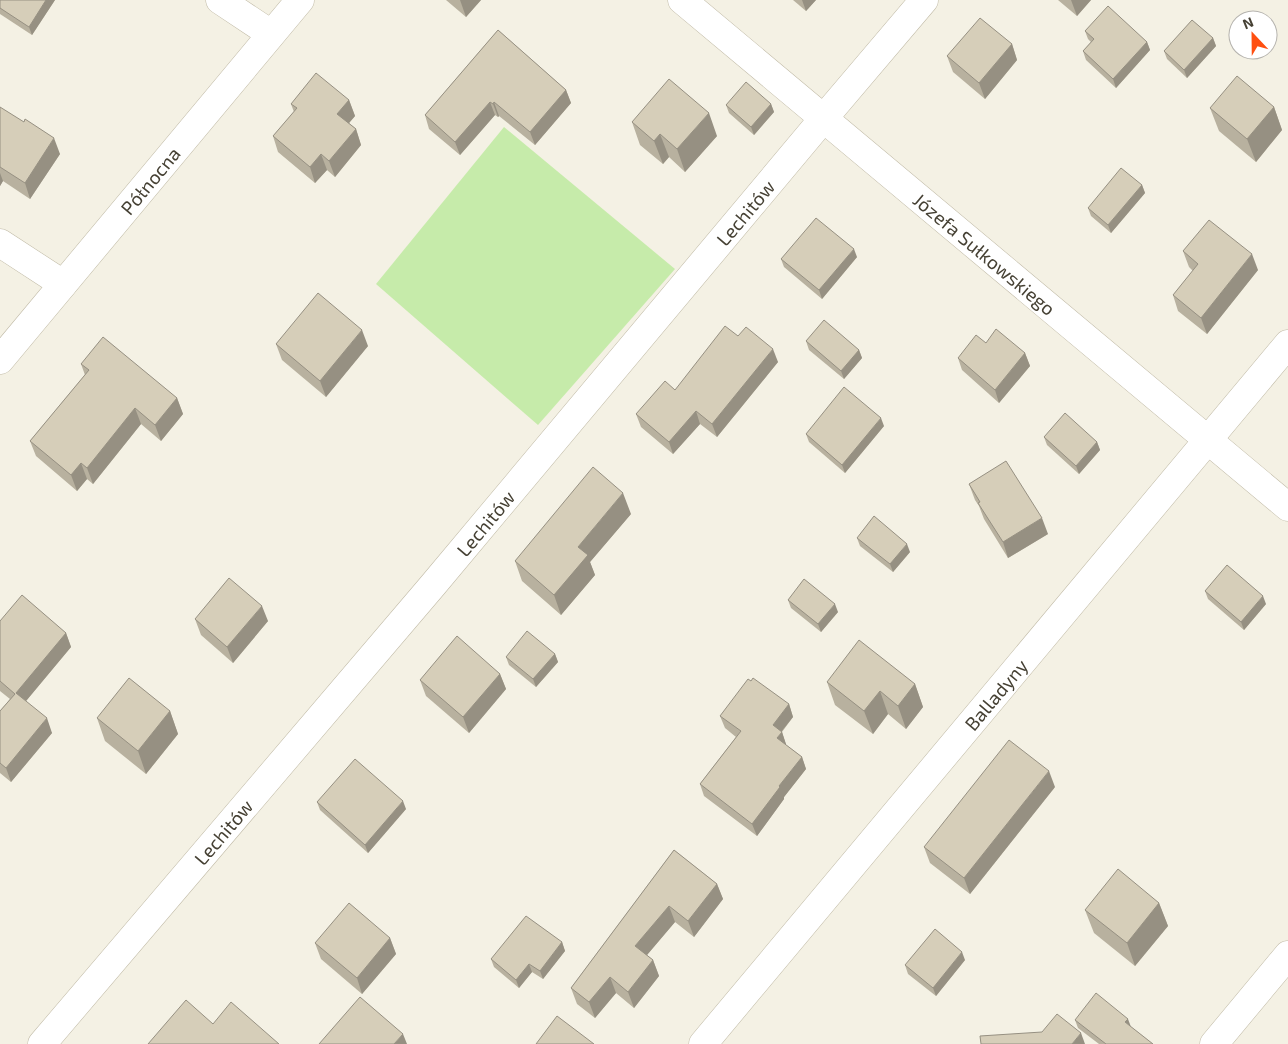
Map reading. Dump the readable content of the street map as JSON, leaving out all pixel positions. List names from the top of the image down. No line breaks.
{"streets":{"street":["Północna","Lechitów","Józefa Sułkowskiego","Balladyny"]},"crossings":[["Lechitów","Józefa Sułkowskiego"],["Józefa Sułkowskiego","Balladyny"]],"north":"top"}
